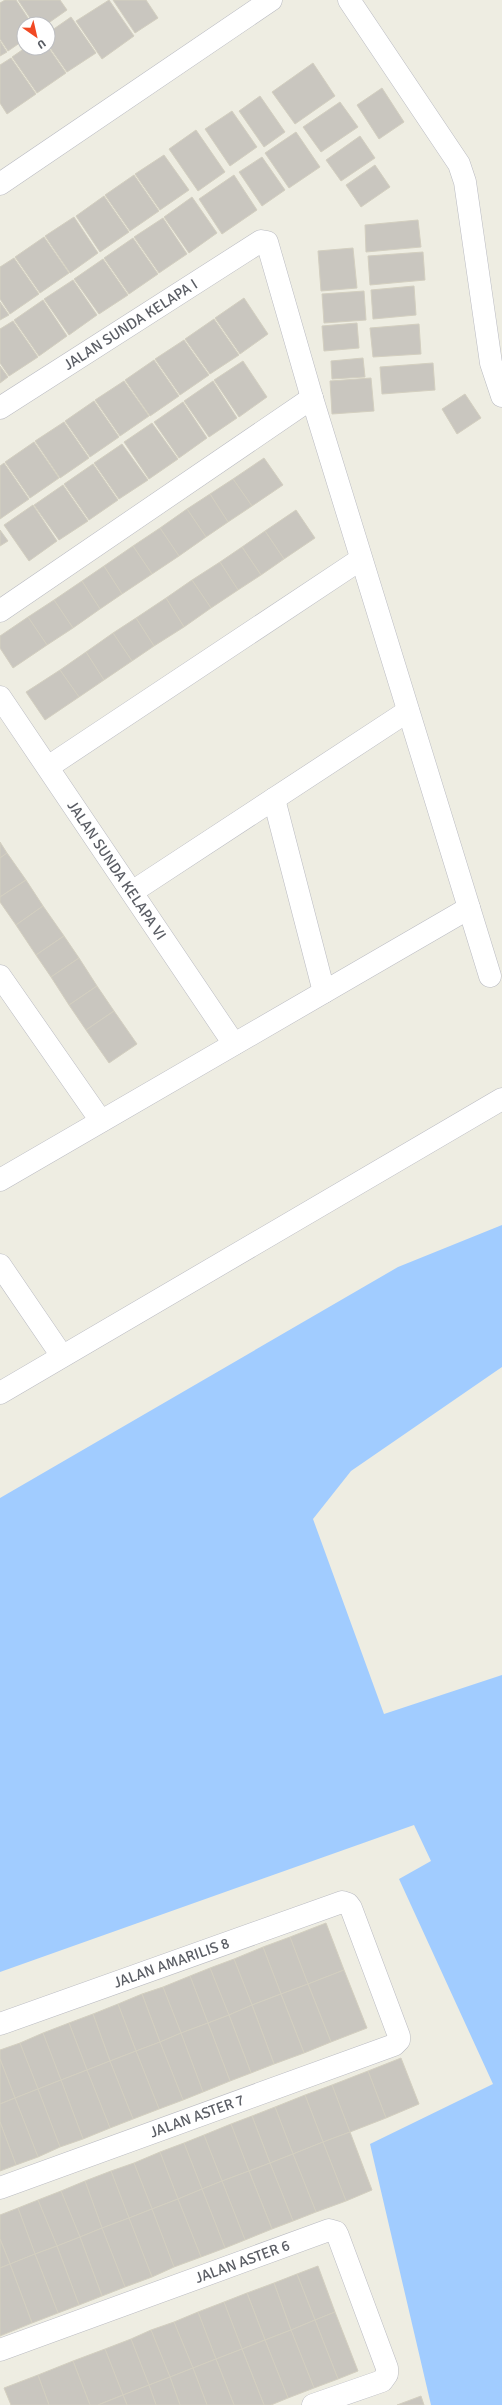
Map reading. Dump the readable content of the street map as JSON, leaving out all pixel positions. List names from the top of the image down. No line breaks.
{"streets":{"street":["JALAN SUNDA KELAPA I","JALAN SUNDA KELAPA VI","JALAN AMARILIS 8","JALAN ASTER 7","JALAN ASTER 6"]},"crossings":[["JALAN AMARILIS 8","JALAN ASTER 7"]],"north":"bottom right"}
